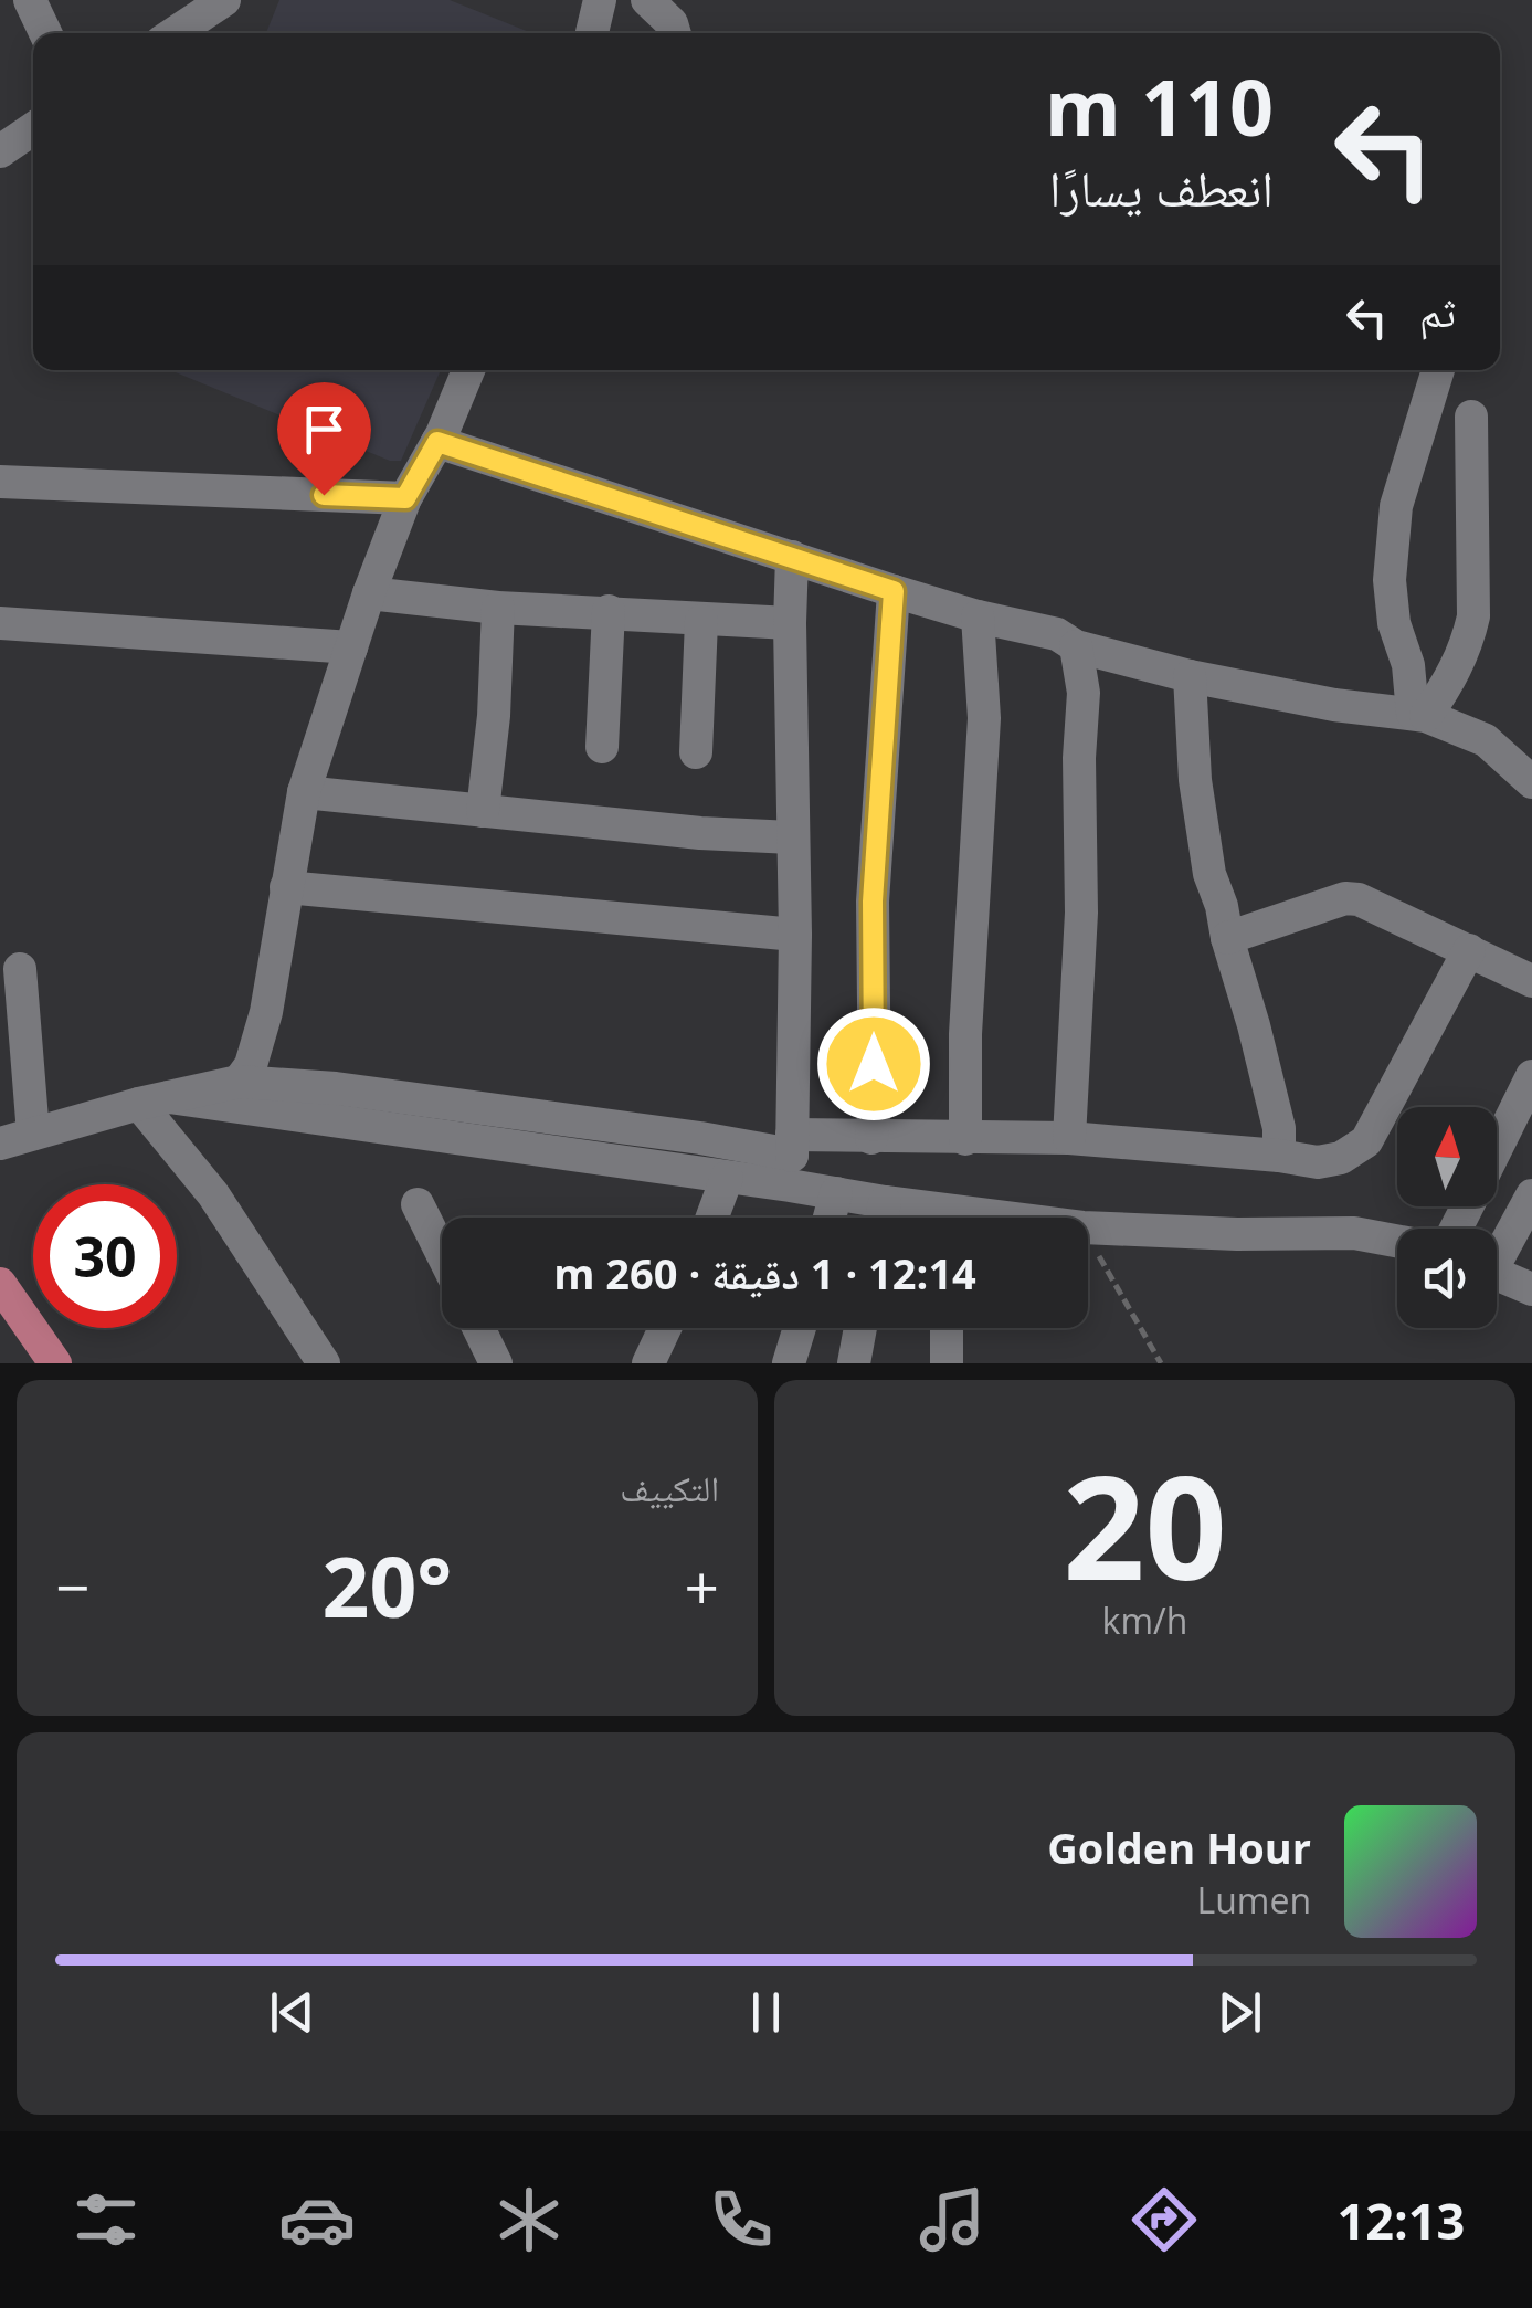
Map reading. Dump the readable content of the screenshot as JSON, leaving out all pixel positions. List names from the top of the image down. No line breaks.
{"north":"top","page":{"turn":["110 m","انعطف يسارًا"],"then":"ثم","limit":"30","trip":"12:14 · 1 دقيقة · 260 m","tile":[["20","km/h"],"التكييف"],"heat":["−","20°","+"],"song":["Golden Hour","Lumen"],"tabs":"12:13"}}
